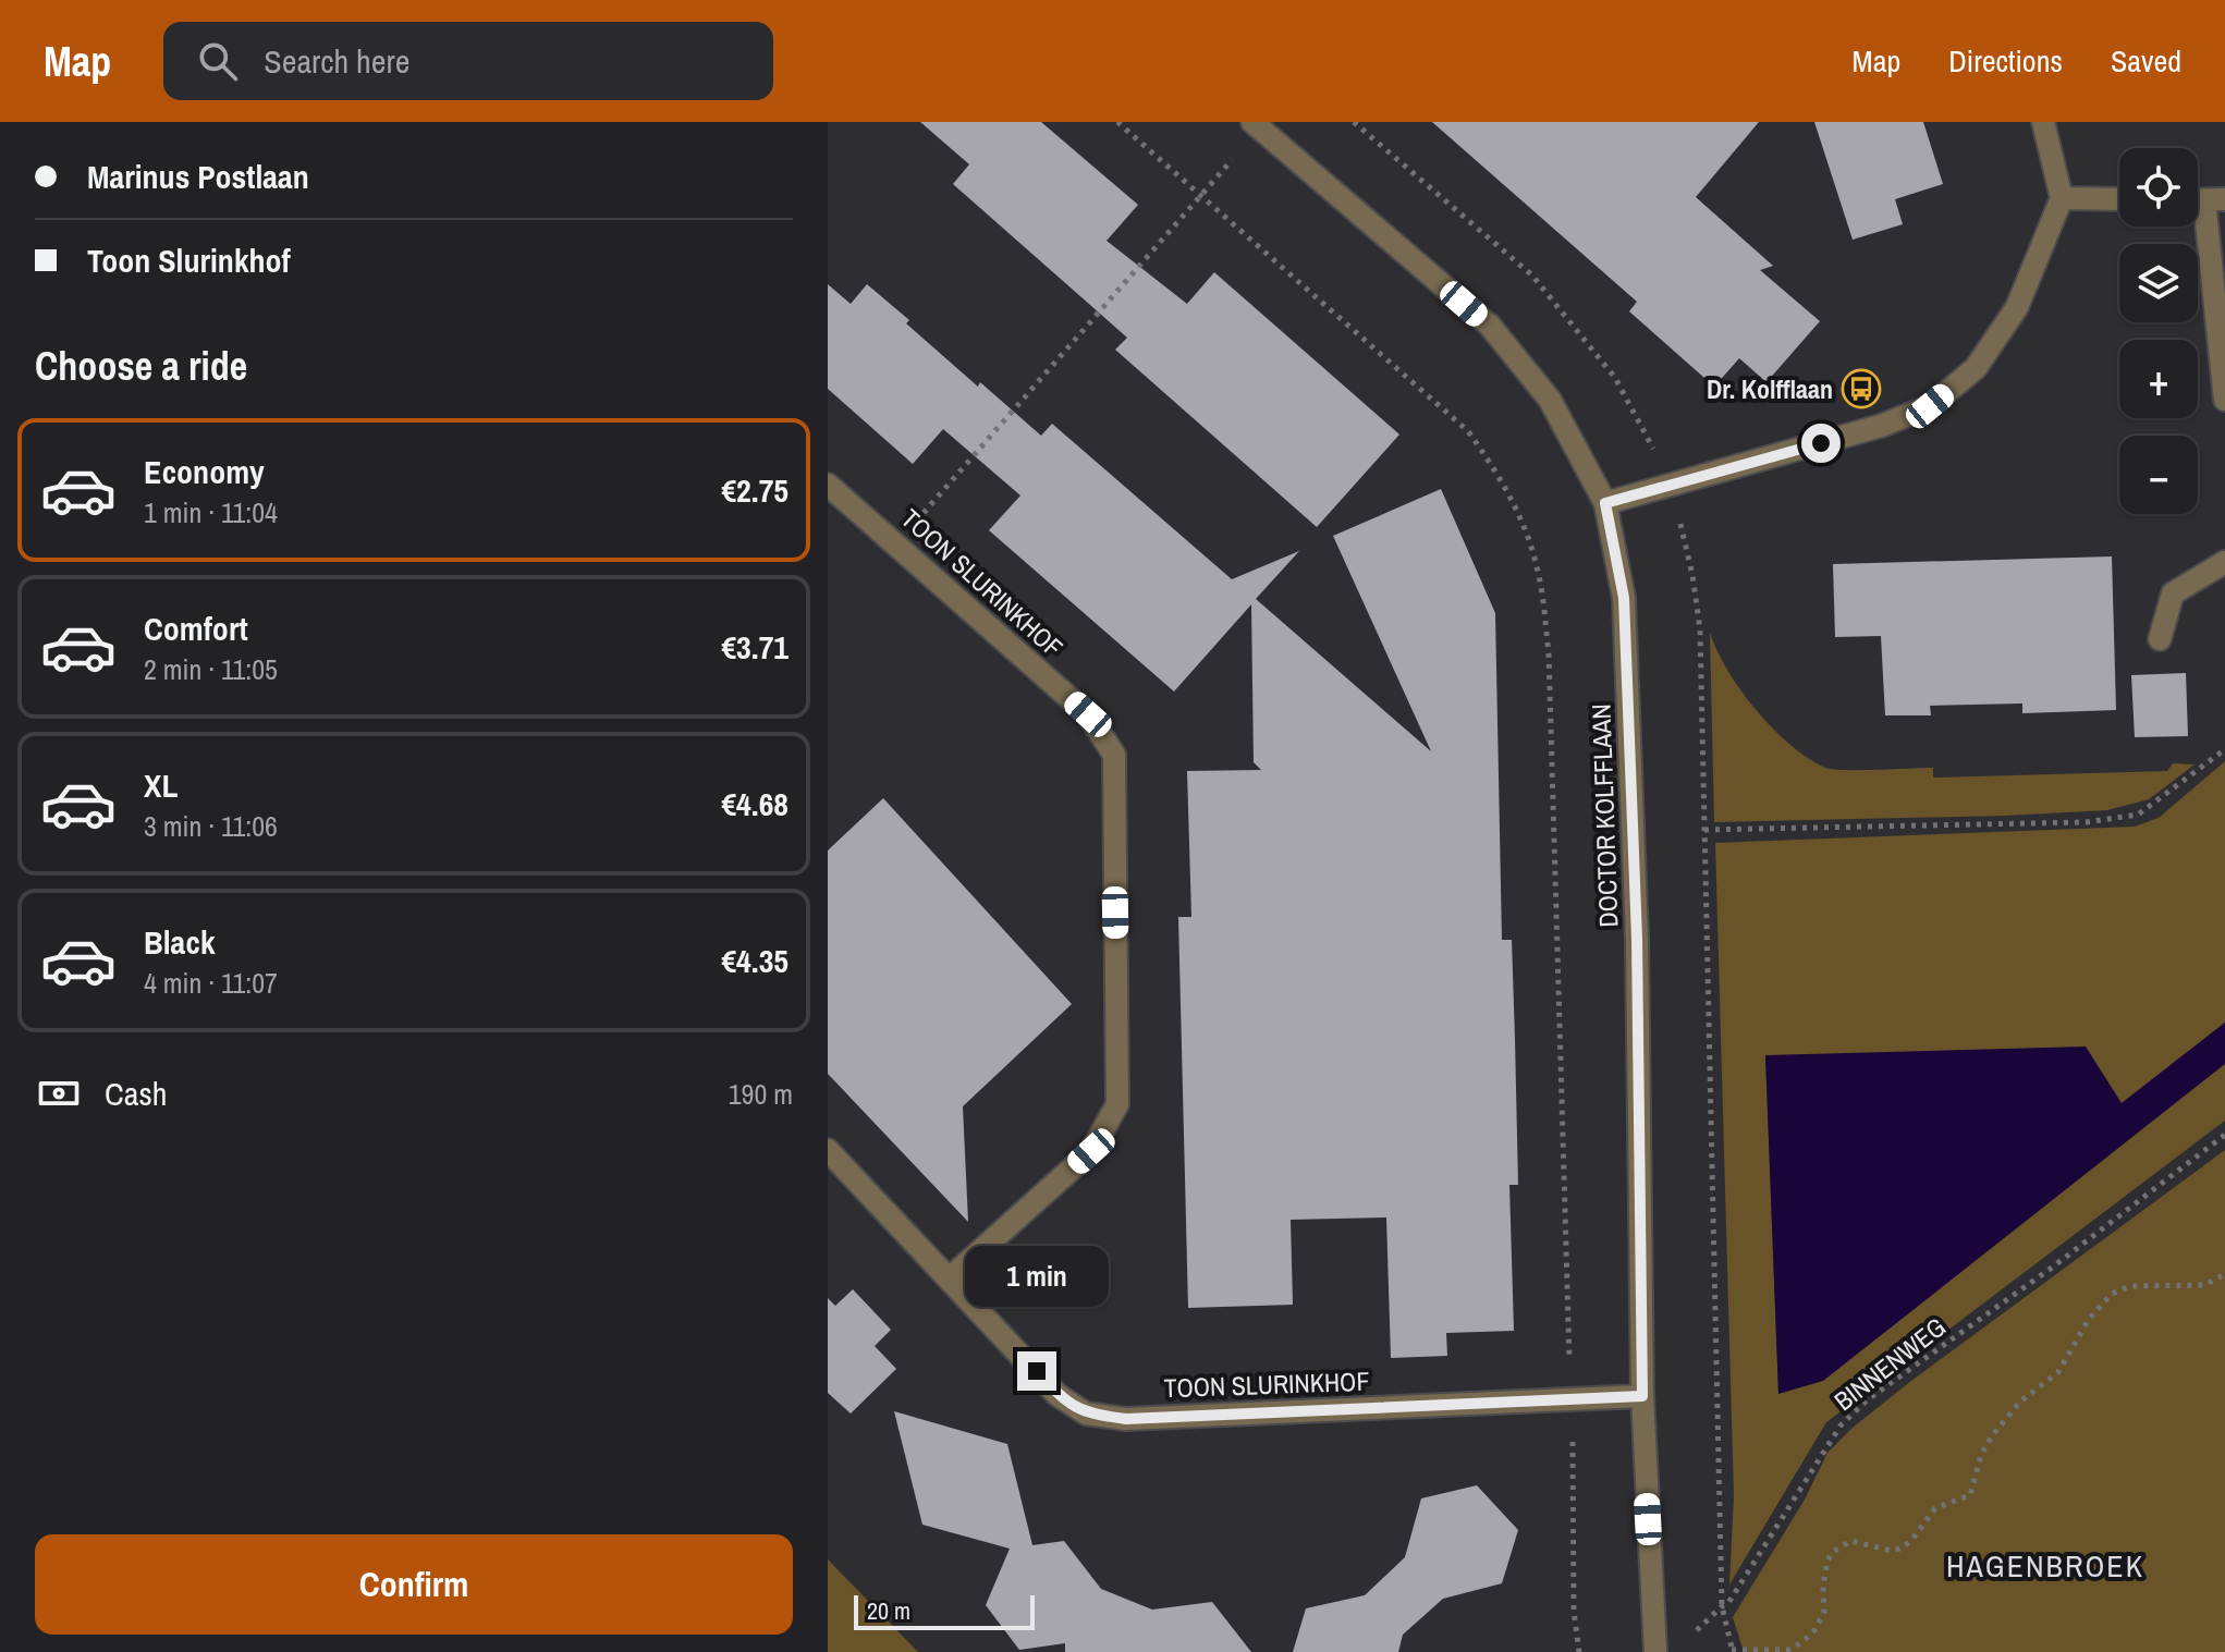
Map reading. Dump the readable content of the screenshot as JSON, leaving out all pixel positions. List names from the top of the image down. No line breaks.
{"streets":{"street":["TOON SLURINKHOF","DOCTOR KOLFFLAAN"],"path":["BINNENWEG"]},"crossings":[["TOON SLURINKHOF","DOCTOR KOLFFLAAN"],["DOCTOR KOLFFLAAN","BINNENWEG"]],"districts":["HAGENBROEK"],"places":{"bus stop":["Dr. Kolfflaan"]},"scale_bar":"20 m","page":{"header":"Map","search":"Search here","nav":["Map","Directions","Saved"],"banner":["Marinus Postlaan","Toon Slurinkhof"],"map_buttons":["+","−"],"heading":"Choose a ride","list":[{"name":"Economy","note":"1 min · 11:04","value":"€2.75"},{"name":"Comfort","note":"2 min · 11:05","value":"€3.71"},{"name":"XL","note":"3 min · 11:06","value":"€4.68"},{"name":"Black","note":"4 min · 11:07","value":"€4.35"}],"pay":["Cash","190 m"],"bubble":"1 min","buttons":"Confirm","scale":"20 m"}}
